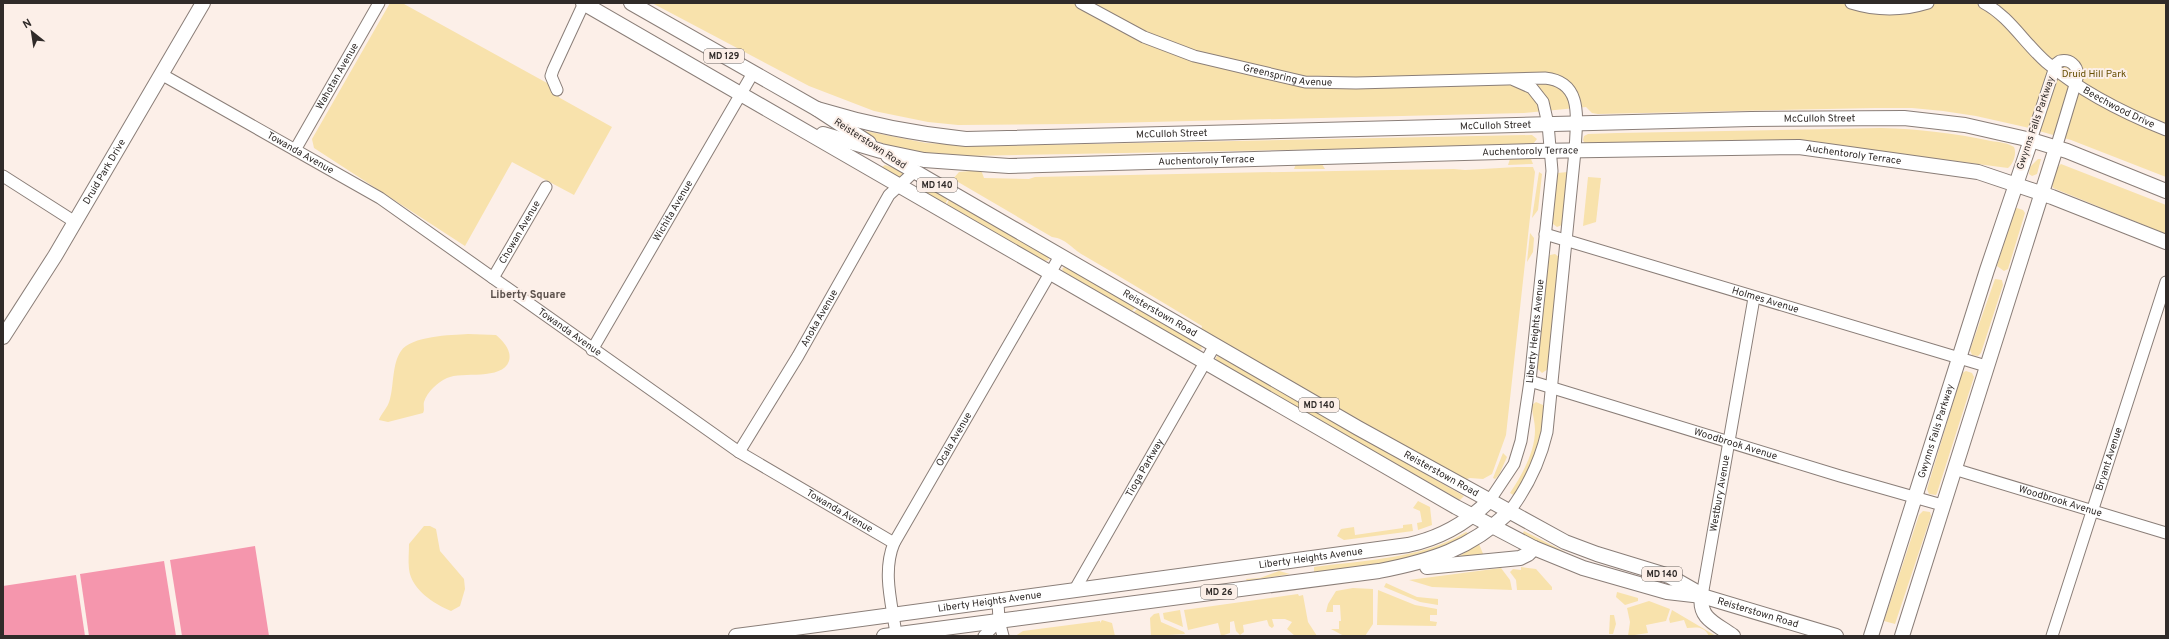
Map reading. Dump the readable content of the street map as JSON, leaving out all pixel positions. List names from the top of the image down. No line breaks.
{"streets":{"main road":["MD 129","McCulloh Street","Gwynns Falls Parkway","Reisterstown Road","Auchentoroly Terrace","Druid Park Drive","MD 140","Liberty Heights Avenue","MD 26"],"street":["Greenspring Avenue","Wahotan Avenue","Beechwood Drive","Towanda Avenue","Wichita Avenue","Chowan Avenue","Holmes Avenue","Anoka Avenue","Ocala Avenue","Woodbrook Avenue","Bryant Avenue","Tioga Parkway","Westbury Avenue"]},"crossings":[["MD 129","Reisterstown Road"],["MD 129","Auchentoroly Terrace"],["Greenspring Avenue","McCulloh Street"],["Greenspring Avenue","Liberty Heights Avenue"],["Wahotan Avenue","Towanda Avenue"],["Beechwood Drive","Gwynns Falls Parkway"],["McCulloh Street","Gwynns Falls Parkway"],["McCulloh Street","Reisterstown Road"],["McCulloh Street","Liberty Heights Avenue"],["Gwynns Falls Parkway","Auchentoroly Terrace"],["Gwynns Falls Parkway","Holmes Avenue"],["Gwynns Falls Parkway","Woodbrook Avenue"],["Reisterstown Road","Auchentoroly Terrace"],["Reisterstown Road","Wichita Avenue"],["Reisterstown Road","Anoka Avenue"],["Reisterstown Road","Liberty Heights Avenue"],["Reisterstown Road","Ocala Avenue"],["Reisterstown Road","Tioga Parkway"],["Reisterstown Road","Westbury Avenue"],["Towanda Avenue","Druid Park Drive"],["Towanda Avenue","Wichita Avenue"],["Towanda Avenue","Chowan Avenue"],["Towanda Avenue","Anoka Avenue"],["Towanda Avenue","Ocala Avenue"],["Auchentoroly Terrace","Liberty Heights Avenue"],["Holmes Avenue","Liberty Heights Avenue"],["Holmes Avenue","Westbury Avenue"],["Liberty Heights Avenue","Ocala Avenue"],["Liberty Heights Avenue","Woodbrook Avenue"],["Liberty Heights Avenue","Tioga Parkway"],["Woodbrook Avenue","Bryant Avenue"],["Woodbrook Avenue","Westbury Avenue"]],"districts":["Liberty Square"],"parks":["Druid Hill Park"],"north":"top left"}
